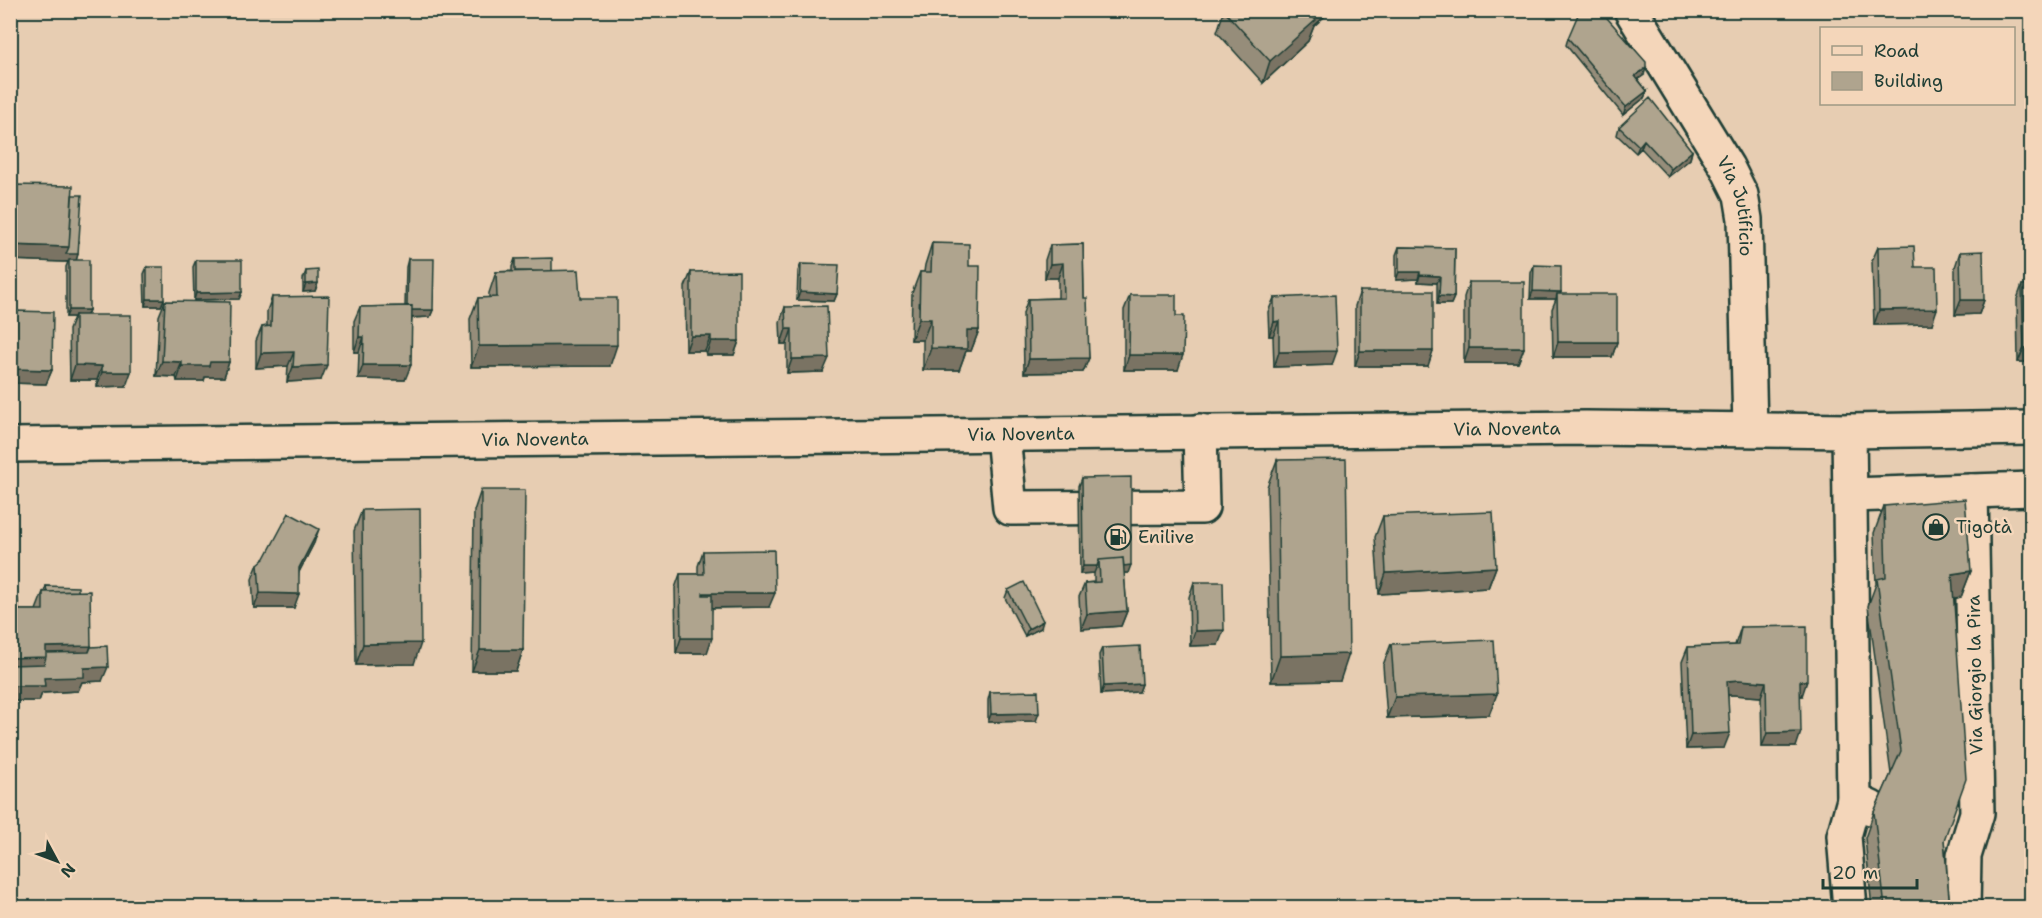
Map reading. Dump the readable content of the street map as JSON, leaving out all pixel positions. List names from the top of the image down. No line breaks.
{"streets":{"main road":["Via Jutificio","Via Noventa","Via Giorgio la Pira"]},"crossings":[["Via Jutificio","Via Noventa"]],"places":{"shop":["Tigotà"],"fuel station":["Enilive"]},"legend":["Road","Building"],"scale_bar":"20 m","north":"bottom right"}
